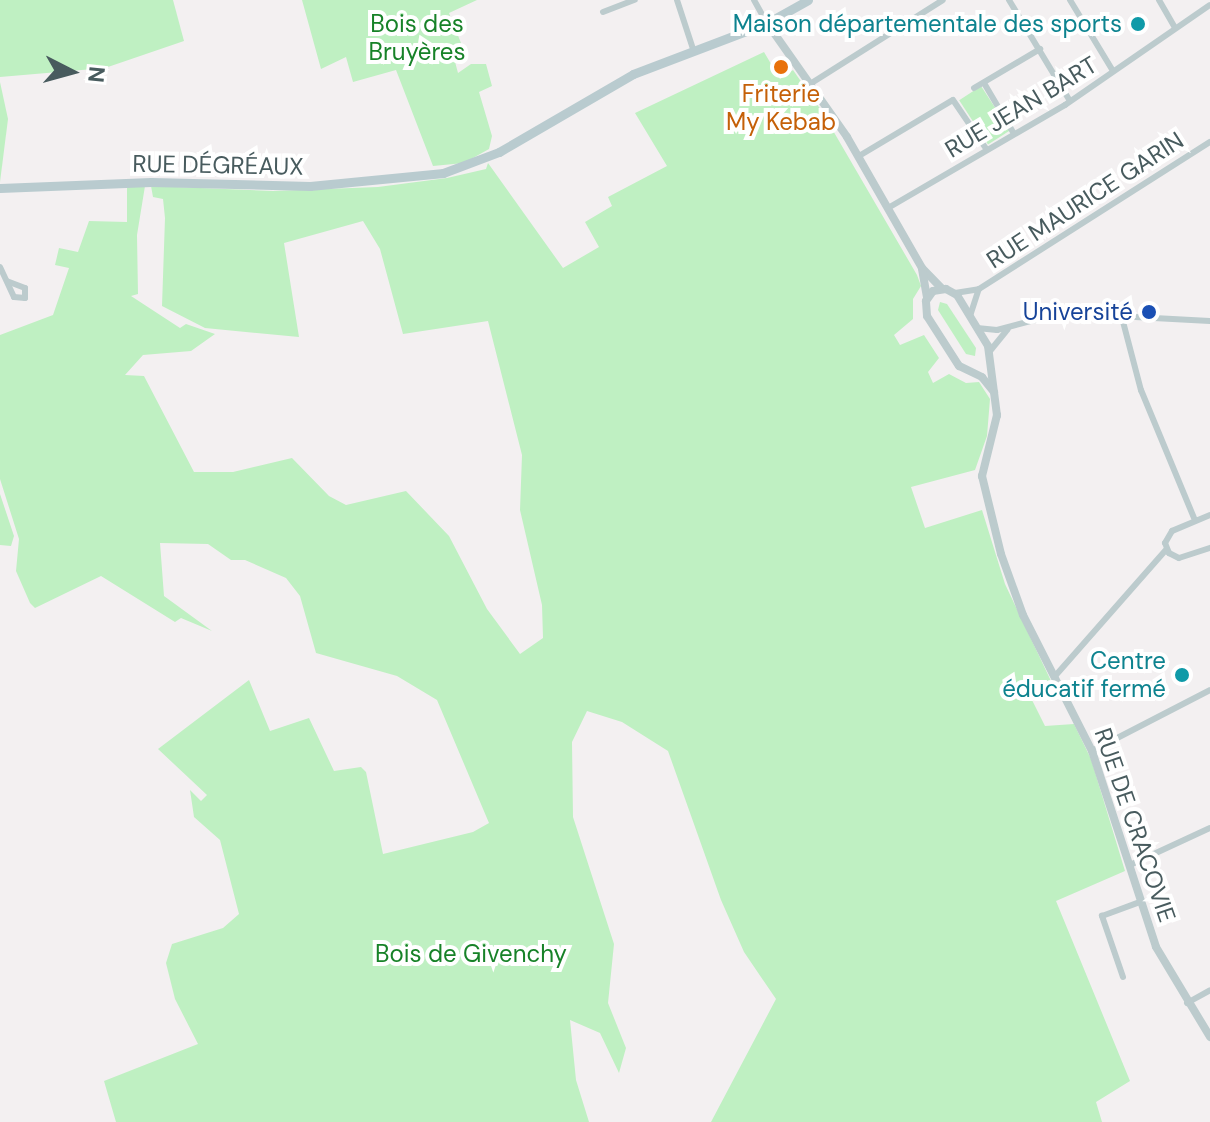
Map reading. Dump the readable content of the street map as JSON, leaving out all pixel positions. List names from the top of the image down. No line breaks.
{"streets":{"main road":["RUE DÉGRÉAUX"],"street":["RUE JEAN BART","RUE MAURICE GARIN","RUE DE CRACOVIE"]},"crossings":[["RUE MAURICE GARIN","RUE DE CRACOVIE"]],"parks":["Bois des Bruyères","Bois de Givenchy"],"places":["Maison départementale des sports","Friterie My Kebab","Université","Centre éducatif fermé"],"north":"right"}
